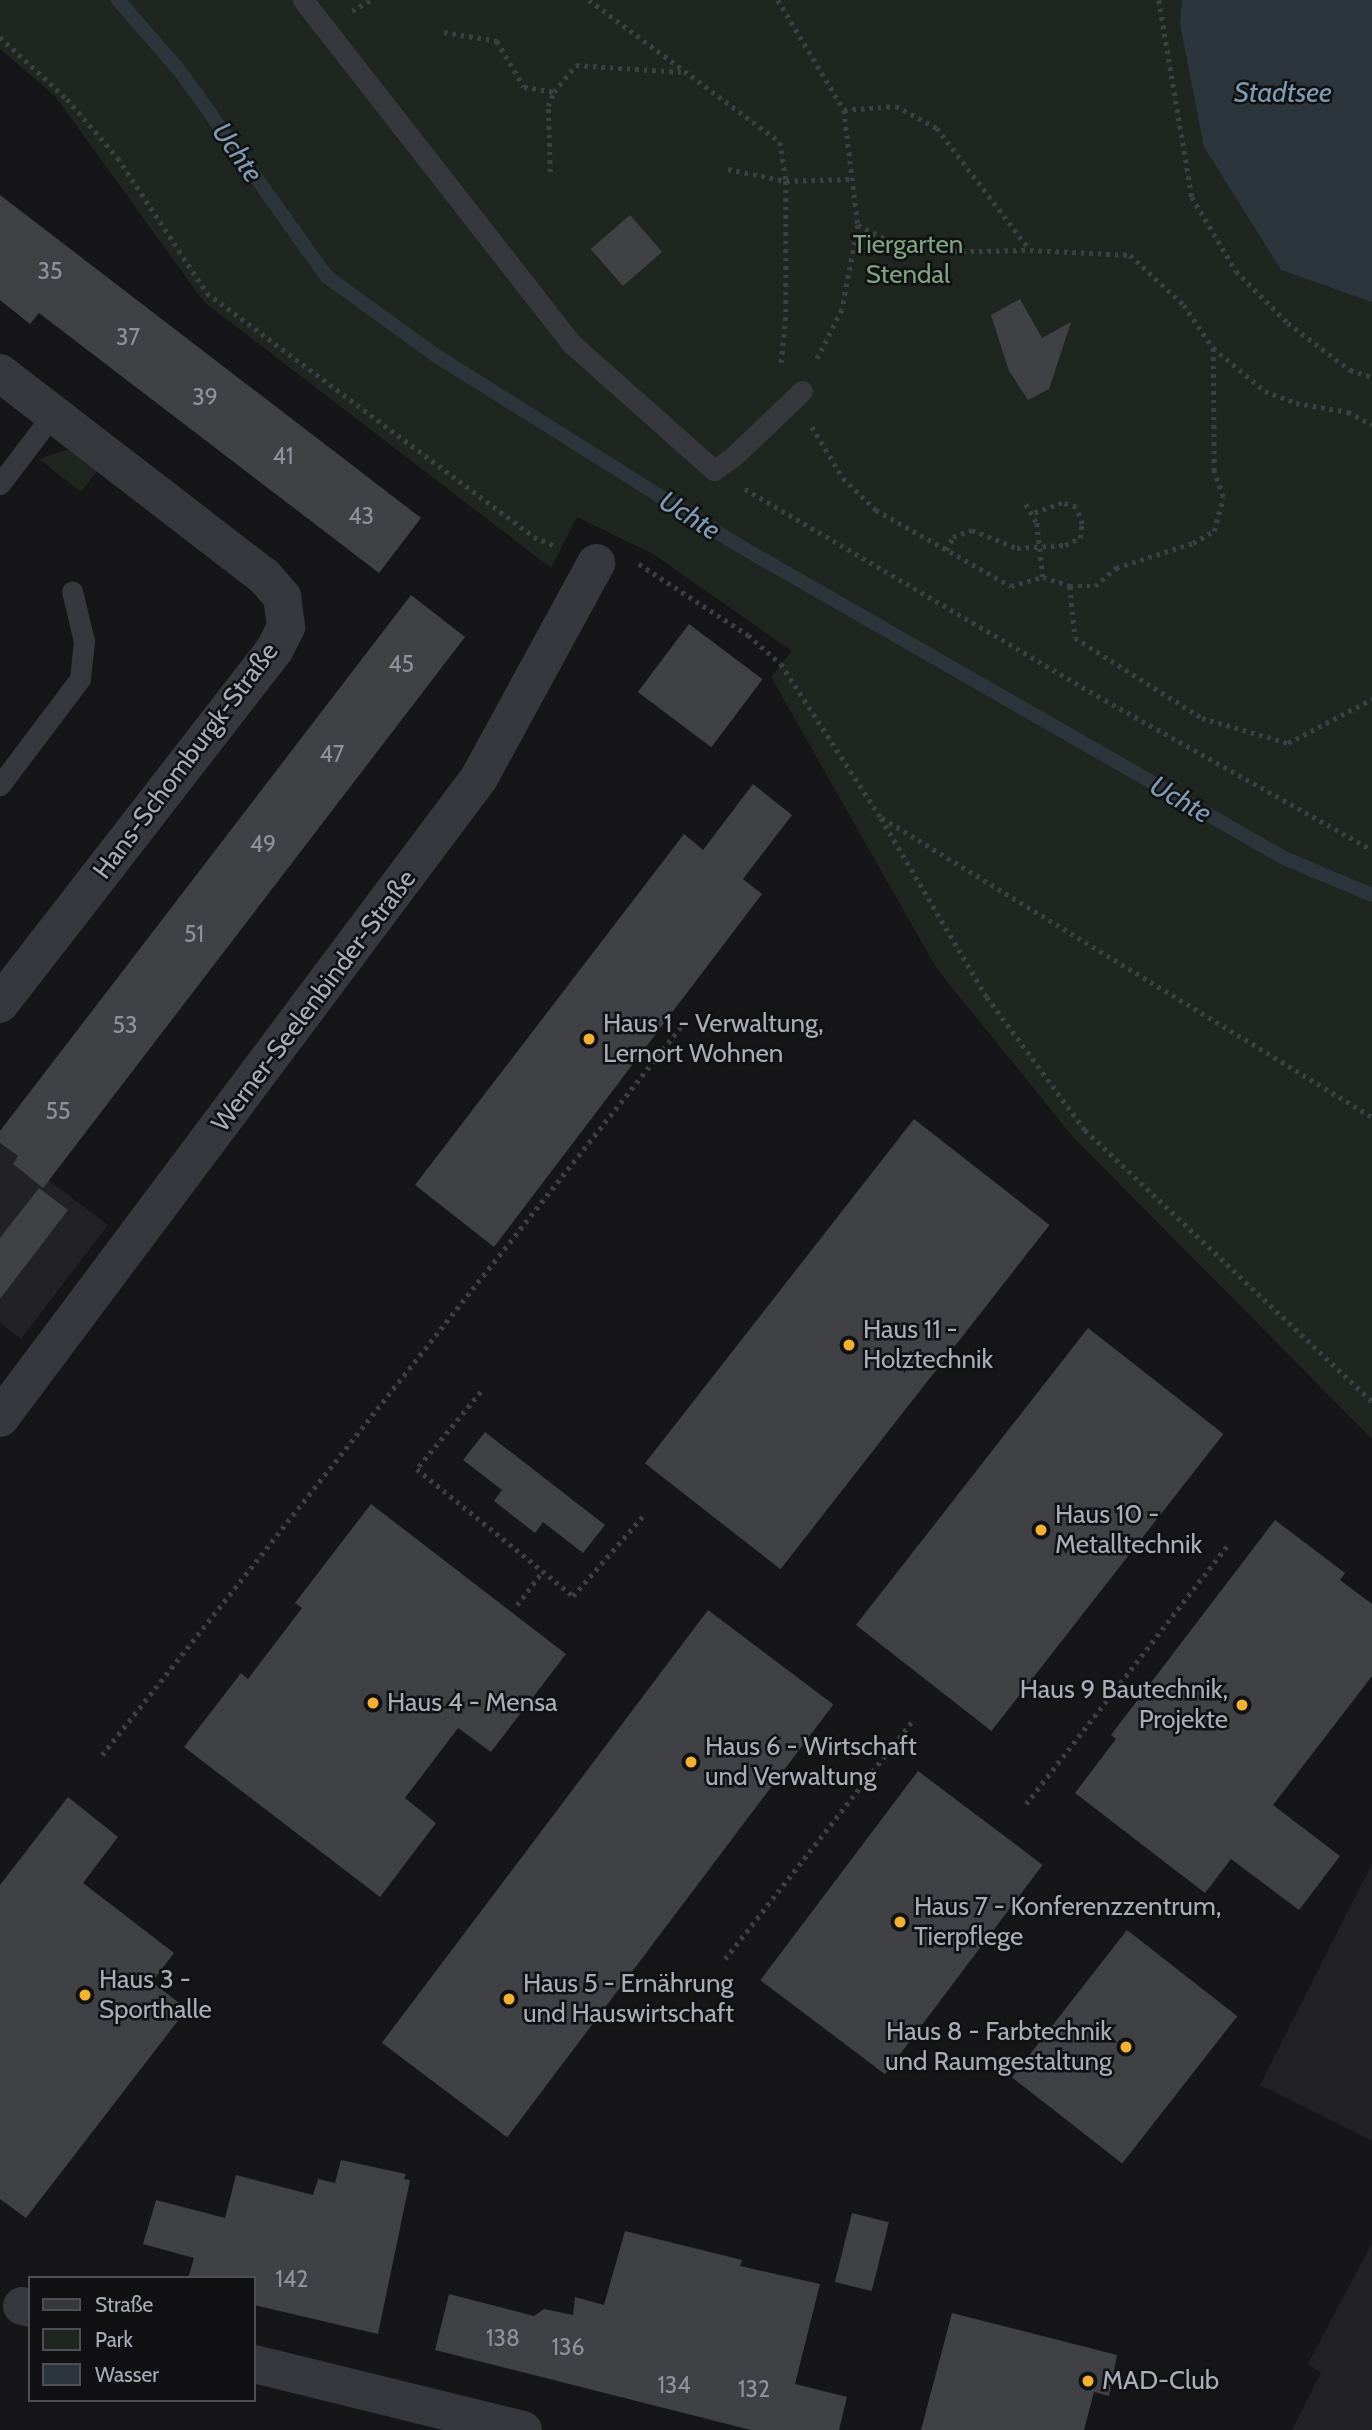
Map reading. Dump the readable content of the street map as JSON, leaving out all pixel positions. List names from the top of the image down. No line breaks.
{"streets":{"street":["Hans-Schomburgk-Straße","Werner-Seelenbinder-Straße"]},"water":["Stadtsee","Uchte"],"parks":["Tiergarten Stendal"],"places":["Haus 1 - Verwaltung, Lernort Wohnen","Haus 11 - Holztechnik","Haus 10 - Metalltechnik","Haus 4 - Mensa","Haus 9 Bautechnik, Projekte","Haus 6 - Wirtschaft und Verwaltung","Haus 7 - Konferenzzentrum, Tierpflege","Haus 3 - Sporthalle","Haus 5 - Ernährung und Hauswirtschaft","Haus 8 - Farbtechnik und Raumgestaltung","MAD-Club"],"house_numbers":["35","37","39","41","43","45","47","49","51","53","55","142","138","136","134","132"],"legend":["Straße","Park","Wasser"]}
